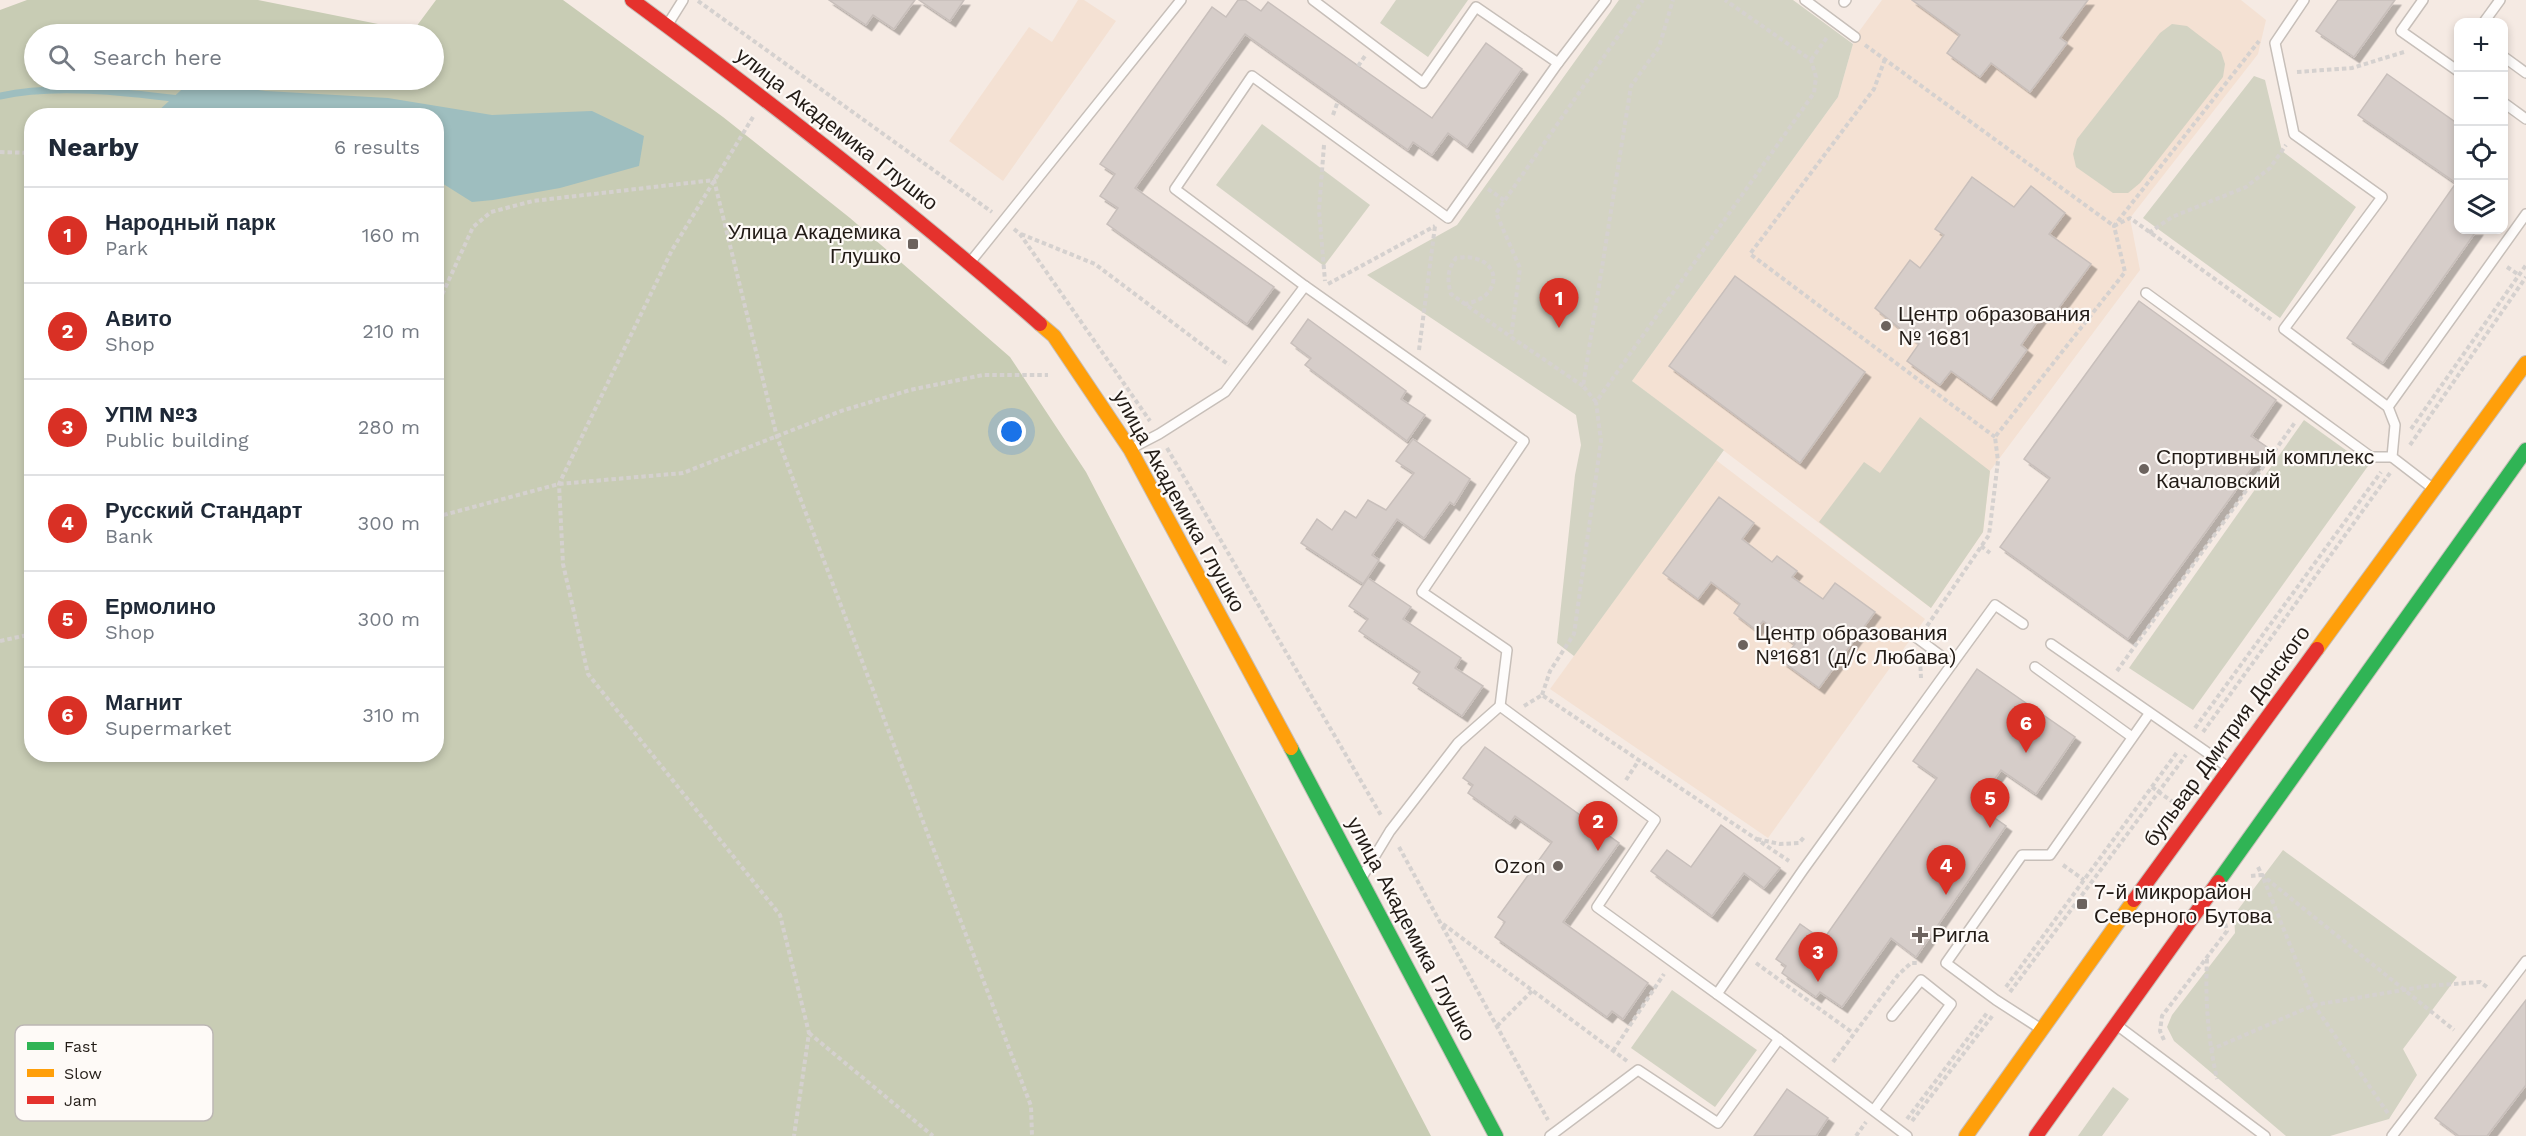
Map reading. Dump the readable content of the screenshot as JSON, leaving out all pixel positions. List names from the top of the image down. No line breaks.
{"streets":{"street":["улица Академика Глушко","бульвар Дмитрия Донского"]},"places":{"transit":["Улица Академика Глушко","7-й микрорайон Северного Бутова"],"other":["Центр образования № 1681","Спортивный комплекс Качаловский","Центр образования №1681 (д/с Любава)","Ozon"],"health":["Ригла"]},"legend":["Fast","Slow","Jam"],"page":{"map_buttons":["+","−"],"search":"Search here","heading":["Nearby","6 results"],"list":[{"mark":"1","name":"Народный парк","note":"Park","value":"160 m"},{"mark":"2","name":"Авито","note":"Shop","value":"210 m"},{"mark":"3","name":"УПМ №3","note":"Public building","value":"280 m"},{"mark":"4","name":"Русский Стандарт","note":"Bank","value":"300 m"},{"mark":"5","name":"Ермолино","note":"Shop","value":"300 m"},{"mark":"6","name":"Магнит","note":"Supermarket","value":"310 m"}],"pins":["1","6","5","2","4","3"]}}
